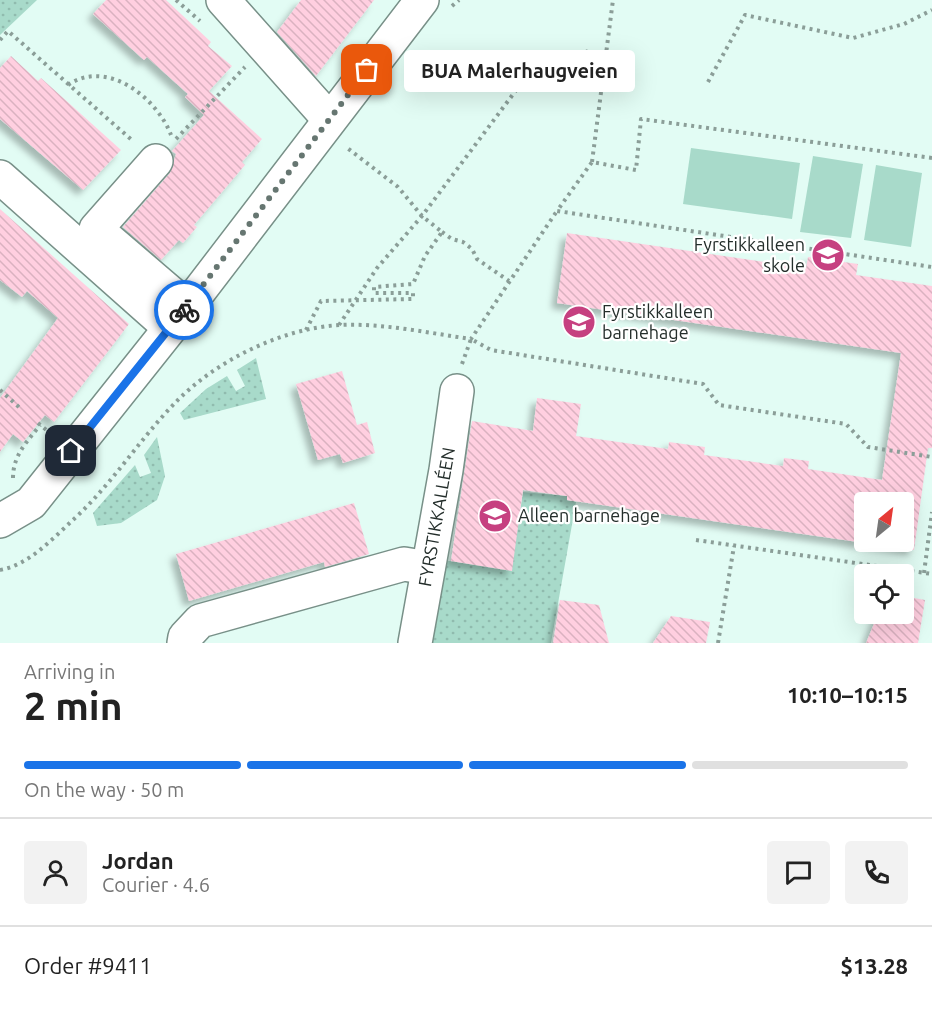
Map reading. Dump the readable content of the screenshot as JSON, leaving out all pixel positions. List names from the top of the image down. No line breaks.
{"streets":{"street":["FYRSTIKKALLÉEN"]},"places":{"other":["BUA Malerhaugveien"],"school or university":["Fyrstikkalleen skole","Fyrstikkalleen barnehage","Alleen barnehage"]},"north":"top right","page":{"bubble":"BUA Malerhaugveien","heading":["2 min","Arriving in","10:10–10:15"],"panel":["Jordan","Courier · 4.6","Order #9411","$13.28"],"bar":"On the way · 50 m"}}
